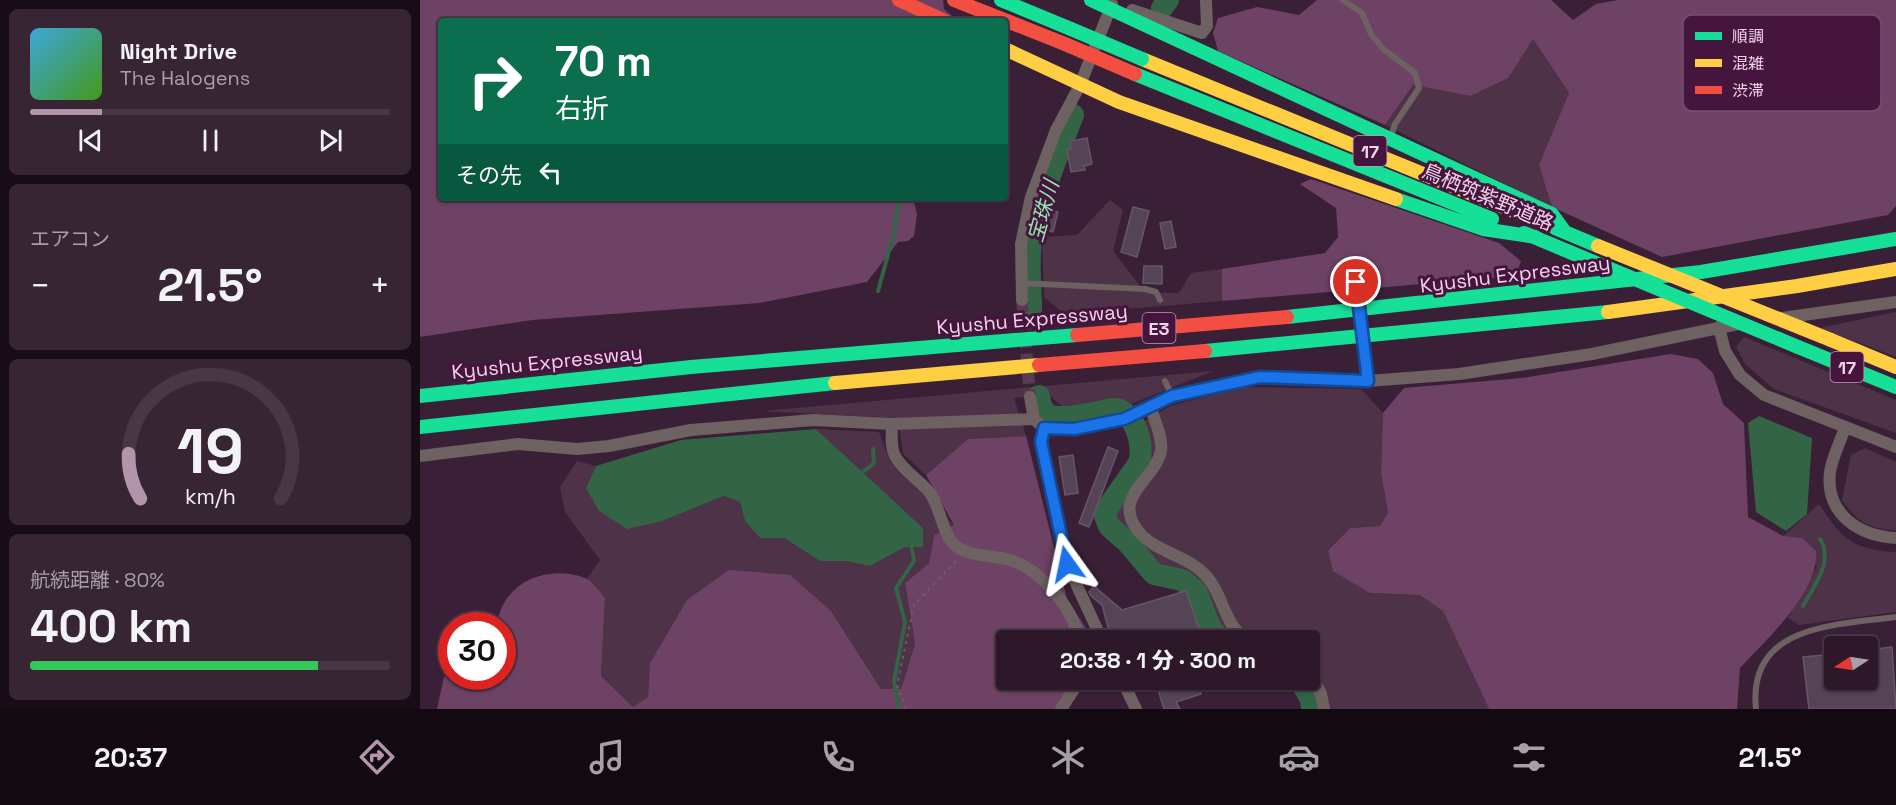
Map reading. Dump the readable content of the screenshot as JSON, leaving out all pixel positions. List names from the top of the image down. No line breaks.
{"streets":{"main road":["17","鳥栖筑紫野道路","Kyushu Expressway","E3"]},"water":["宝珠川"],"legend":["順調","混雑","渋滞"],"north":"left","page":{"turn":["70 m","右折"],"song":["Night Drive","The Halogens"],"then":"その先","tile":["エアコン",["航続距離 · 80%","400 km"]],"heat":["−","21.5°","+"],"limit":"30","trip":"20:38 · 1 分 · 300 m","tabs":["20:37","21.5°"],"gauge":["19","km/h"]}}
